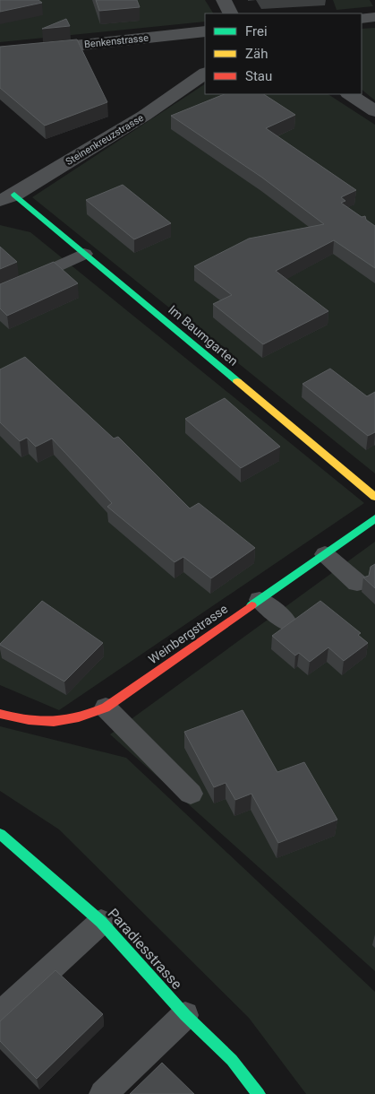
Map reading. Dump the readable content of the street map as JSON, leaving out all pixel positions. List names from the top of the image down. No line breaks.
{"streets":{"street":["Benkenstrasse","Steinenkreuzstrasse","Im Baumgarten","Weinbergstrasse","Paradiesstrasse"]},"crossings":[["Steinenkreuzstrasse","Im Baumgarten"]],"legend":["Frei","Zäh","Stau"]}
